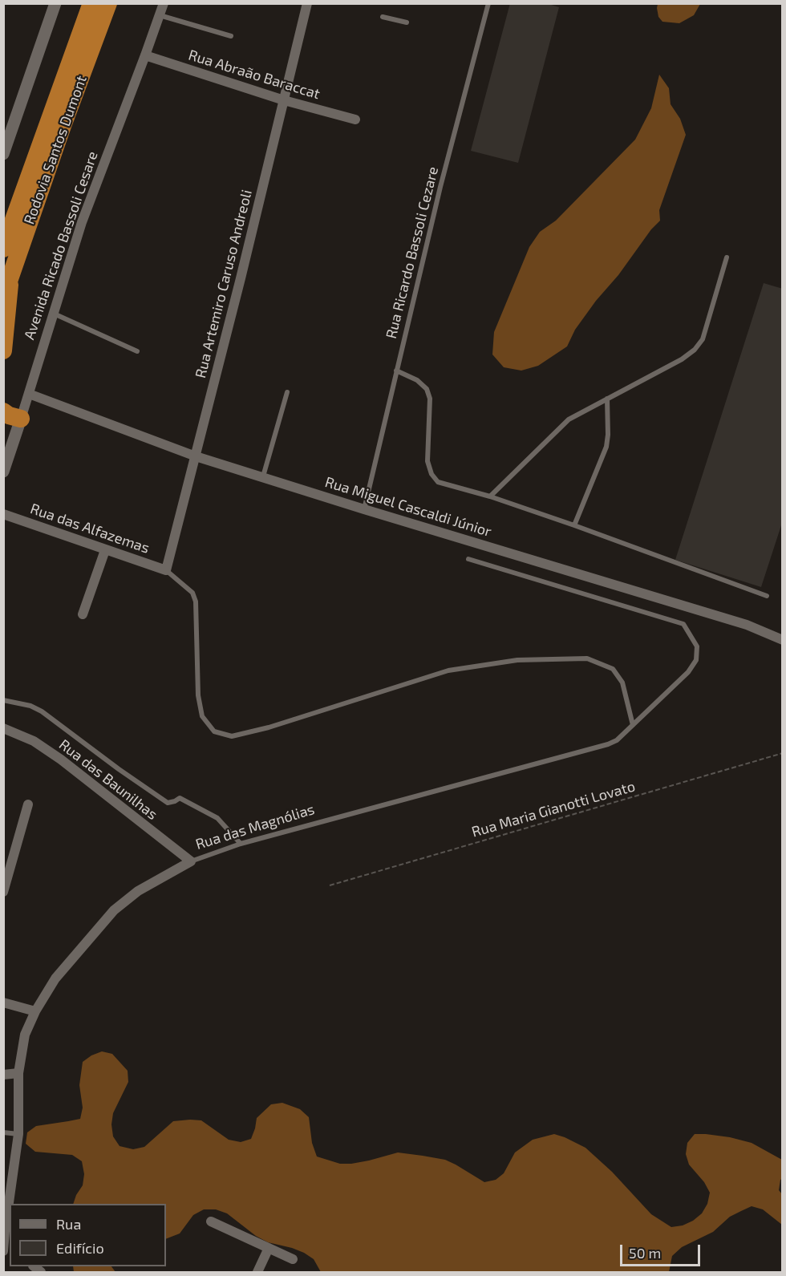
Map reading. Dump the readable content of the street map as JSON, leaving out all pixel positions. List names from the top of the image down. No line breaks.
{"streets":{"highway":["Rodovia Santos Dumont"],"street":["Rua Abraão Baraccat","Avenida Ricado Bassoli Cesare","Rua Artemiro Caruso Andreoli","Rua Miguel Cascaldi Júnior","Rua das Alfazemas","Rua das Baunilhas","Rua das Magnólias"],"lane":["Rua Ricardo Bassoli Cezare"],"path":["Rua Maria Gianotti Lovato"]},"crossings":[["Rua Abraão Baraccat","Avenida Ricado Bassoli Cesare"],["Rua Abraão Baraccat","Rua Artemiro Caruso Andreoli"],["Avenida Ricado Bassoli Cesare","Rua Miguel Cascaldi Júnior"],["Rua Ricardo Bassoli Cezare","Rua Miguel Cascaldi Júnior"],["Rua Artemiro Caruso Andreoli","Rua Miguel Cascaldi Júnior"],["Rua Artemiro Caruso Andreoli","Rua das Alfazemas"],["Rua das Baunilhas","Rua das Magnólias"]],"legend":["Rua","Edifício"],"scale_bar":"50 m"}
